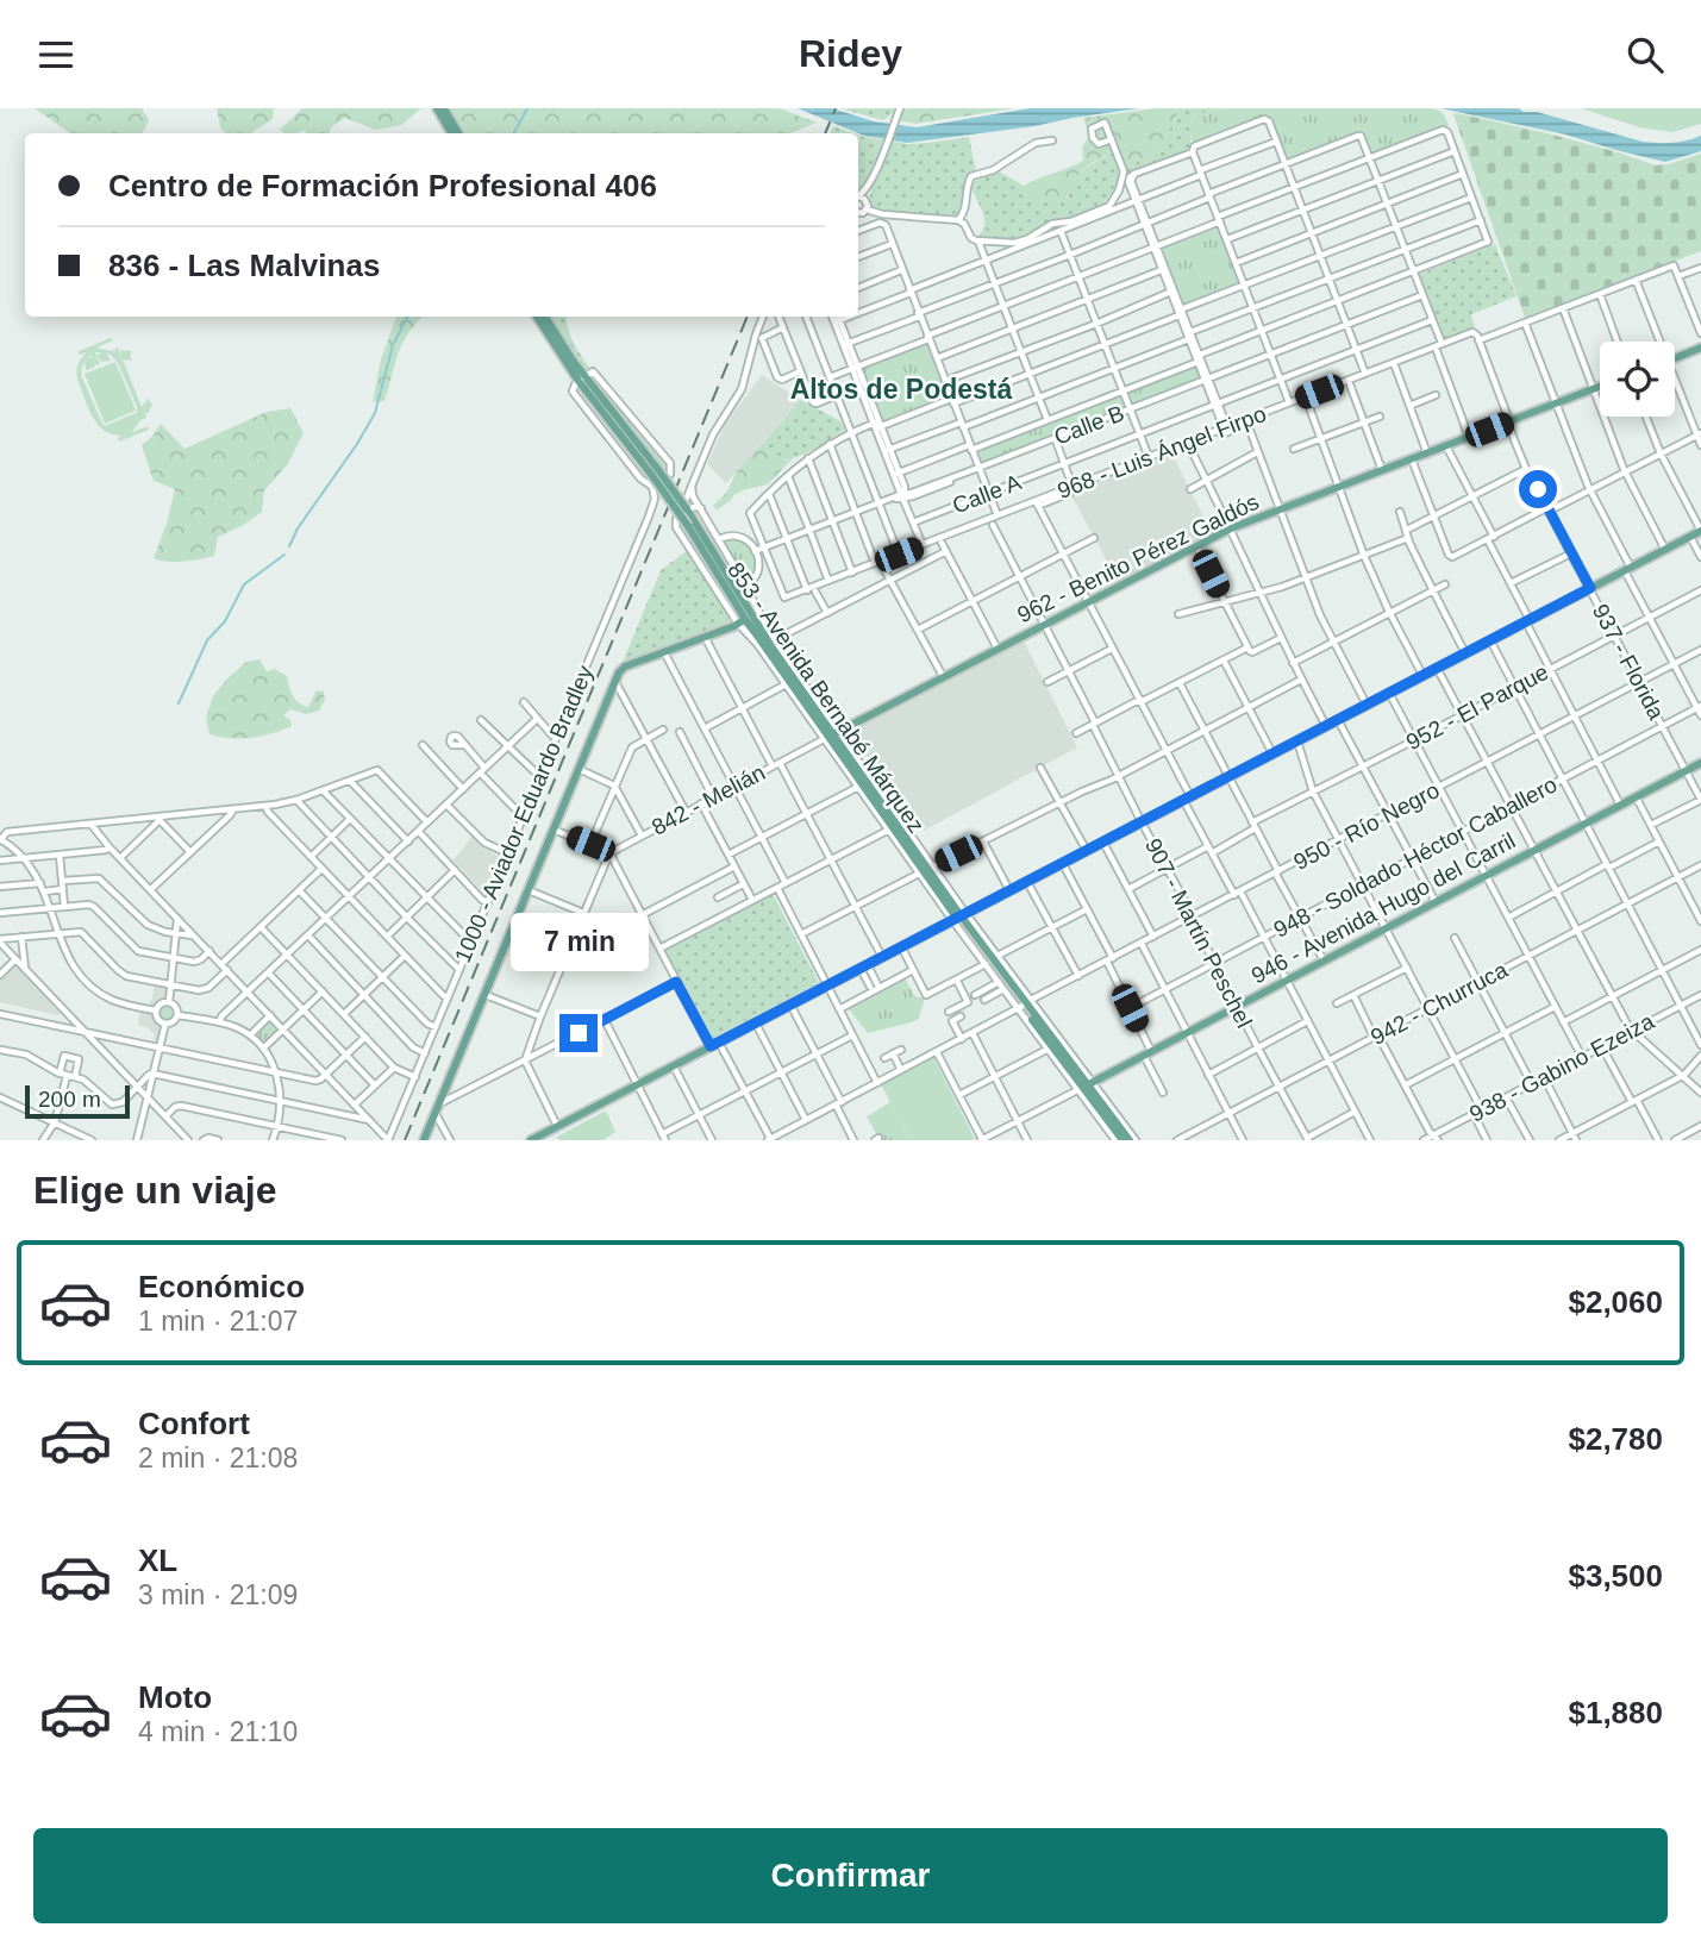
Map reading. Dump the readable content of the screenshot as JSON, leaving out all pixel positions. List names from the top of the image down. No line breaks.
{"streets":{"main road":["962 - Benito Pérez Galdós","853 - Avenida Bernabé Márquez","946 - Avenida Hugo del Carril"],"street":["Calle B","968 - Luis Ángel Firpo","Calle A","937 - Florida","952 - El Parque","842 - Melián","1000 - Aviador Eduardo Bradley","950 - Río Negro","948 - Soldado Héctor Caballero","907 - Martín Peschel","942 - Churruca","938 - Gabino Ezeiza"]},"crossings":[["Calle B","968 - Luis Ángel Firpo"],["968 - Luis Ángel Firpo","937 - Florida"],["962 - Benito Pérez Galdós","937 - Florida"],["962 - Benito Pérez Galdós","853 - Avenida Bernabé Márquez"],["962 - Benito Pérez Galdós","842 - Melián"],["962 - Benito Pérez Galdós","907 - Martín Peschel"],["937 - Florida","952 - El Parque"],["937 - Florida","950 - Río Negro"],["937 - Florida","948 - Soldado Héctor Caballero"],["937 - Florida","946 - Avenida Hugo del Carril"],["853 - Avenida Bernabé Márquez","842 - Melián"],["853 - Avenida Bernabé Márquez","1000 - Aviador Eduardo Bradley"],["853 - Avenida Bernabé Márquez","950 - Río Negro"],["853 - Avenida Bernabé Márquez","946 - Avenida Hugo del Carril"],["950 - Río Negro","907 - Martín Peschel"],["948 - Soldado Héctor Caballero","907 - Martín Peschel"],["946 - Avenida Hugo del Carril","907 - Martín Peschel"],["907 - Martín Peschel","942 - Churruca"]],"districts":["Altos de Podestá"],"scale_bar":"200 m","page":{"header":"Ridey","banner":["Centro de Formación Profesional 406","836 - Las Malvinas"],"bubble":"7 min","scale":"200 m","heading":"Elige un viaje","list":[{"name":"Económico","note":"1 min · 21:07","value":"$2,060"},{"name":"Confort","note":"2 min · 21:08","value":"$2,780"},{"name":"XL","note":"3 min · 21:09","value":"$3,500"},{"name":"Moto","note":"4 min · 21:10","value":"$1,880"}],"buttons":"Confirmar"}}
